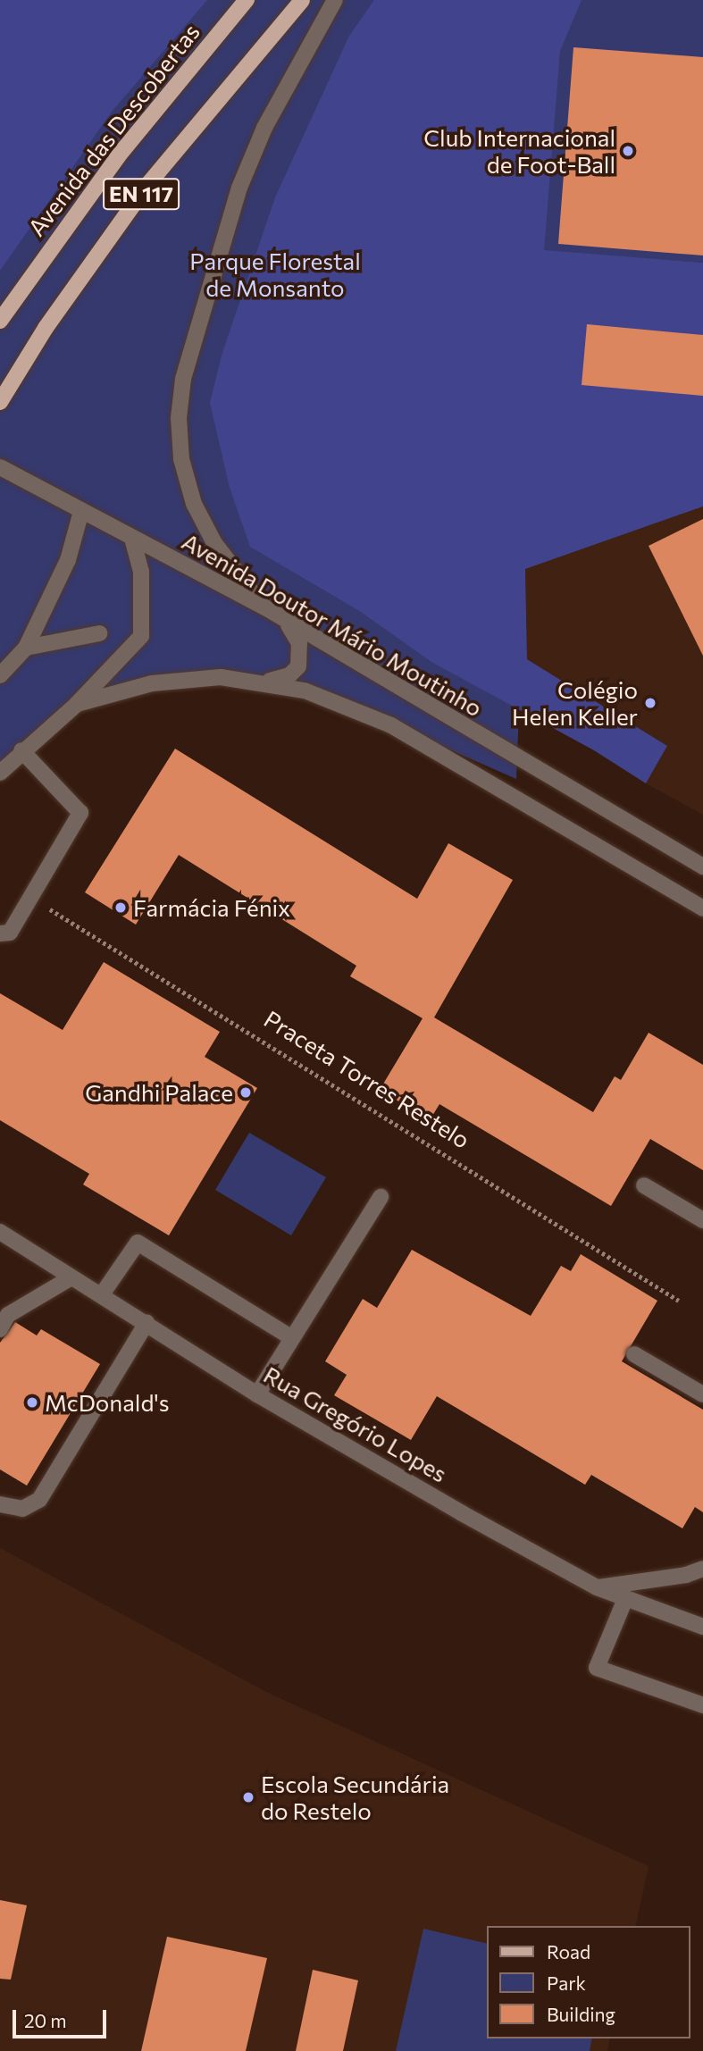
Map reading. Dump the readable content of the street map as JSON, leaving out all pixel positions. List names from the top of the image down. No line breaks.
{"streets":{"main road":["Avenida das Descobertas","EN 117"],"street":["Avenida Doutor Mário Moutinho","Rua Gregório Lopes"],"path":["Praceta Torres Restelo"]},"parks":["Parque Florestal de Monsanto"],"places":["Club Internacional de Foot-Ball","Colégio Helen Keller","Farmácia Fénix","Gandhi Palace","McDonald's","Escola Secundária do Restelo"],"legend":["Road","Park","Building"],"scale_bar":"20 m"}
